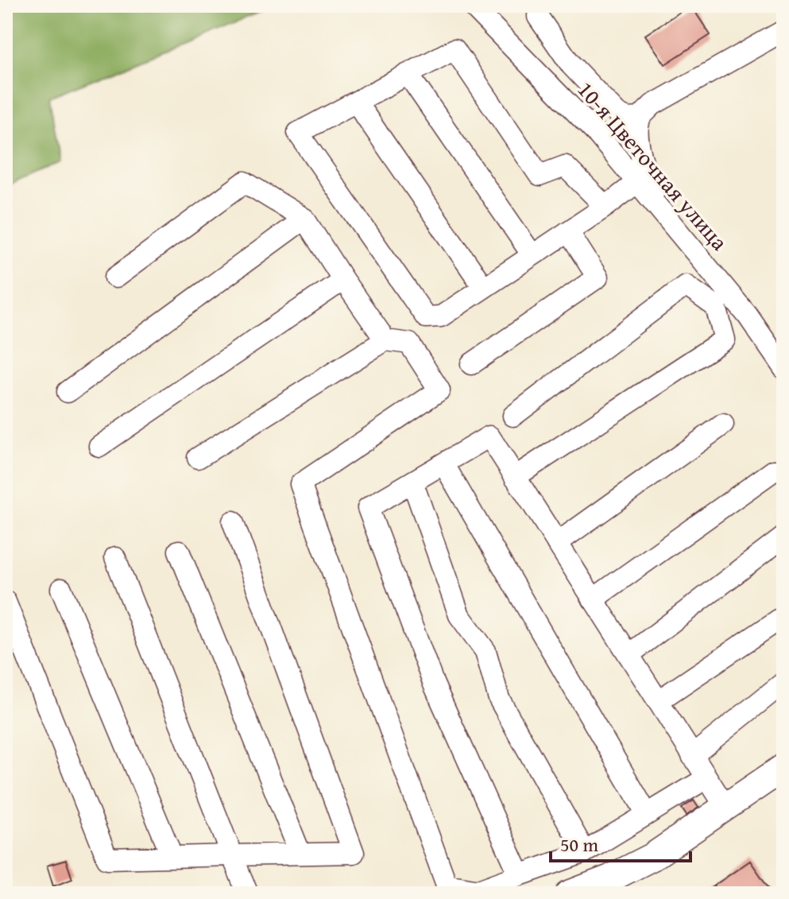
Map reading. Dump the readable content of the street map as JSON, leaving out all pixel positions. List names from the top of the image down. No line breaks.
{"streets":{"lane":["10-я Цветочная улица"]},"scale_bar":"50 m"}
